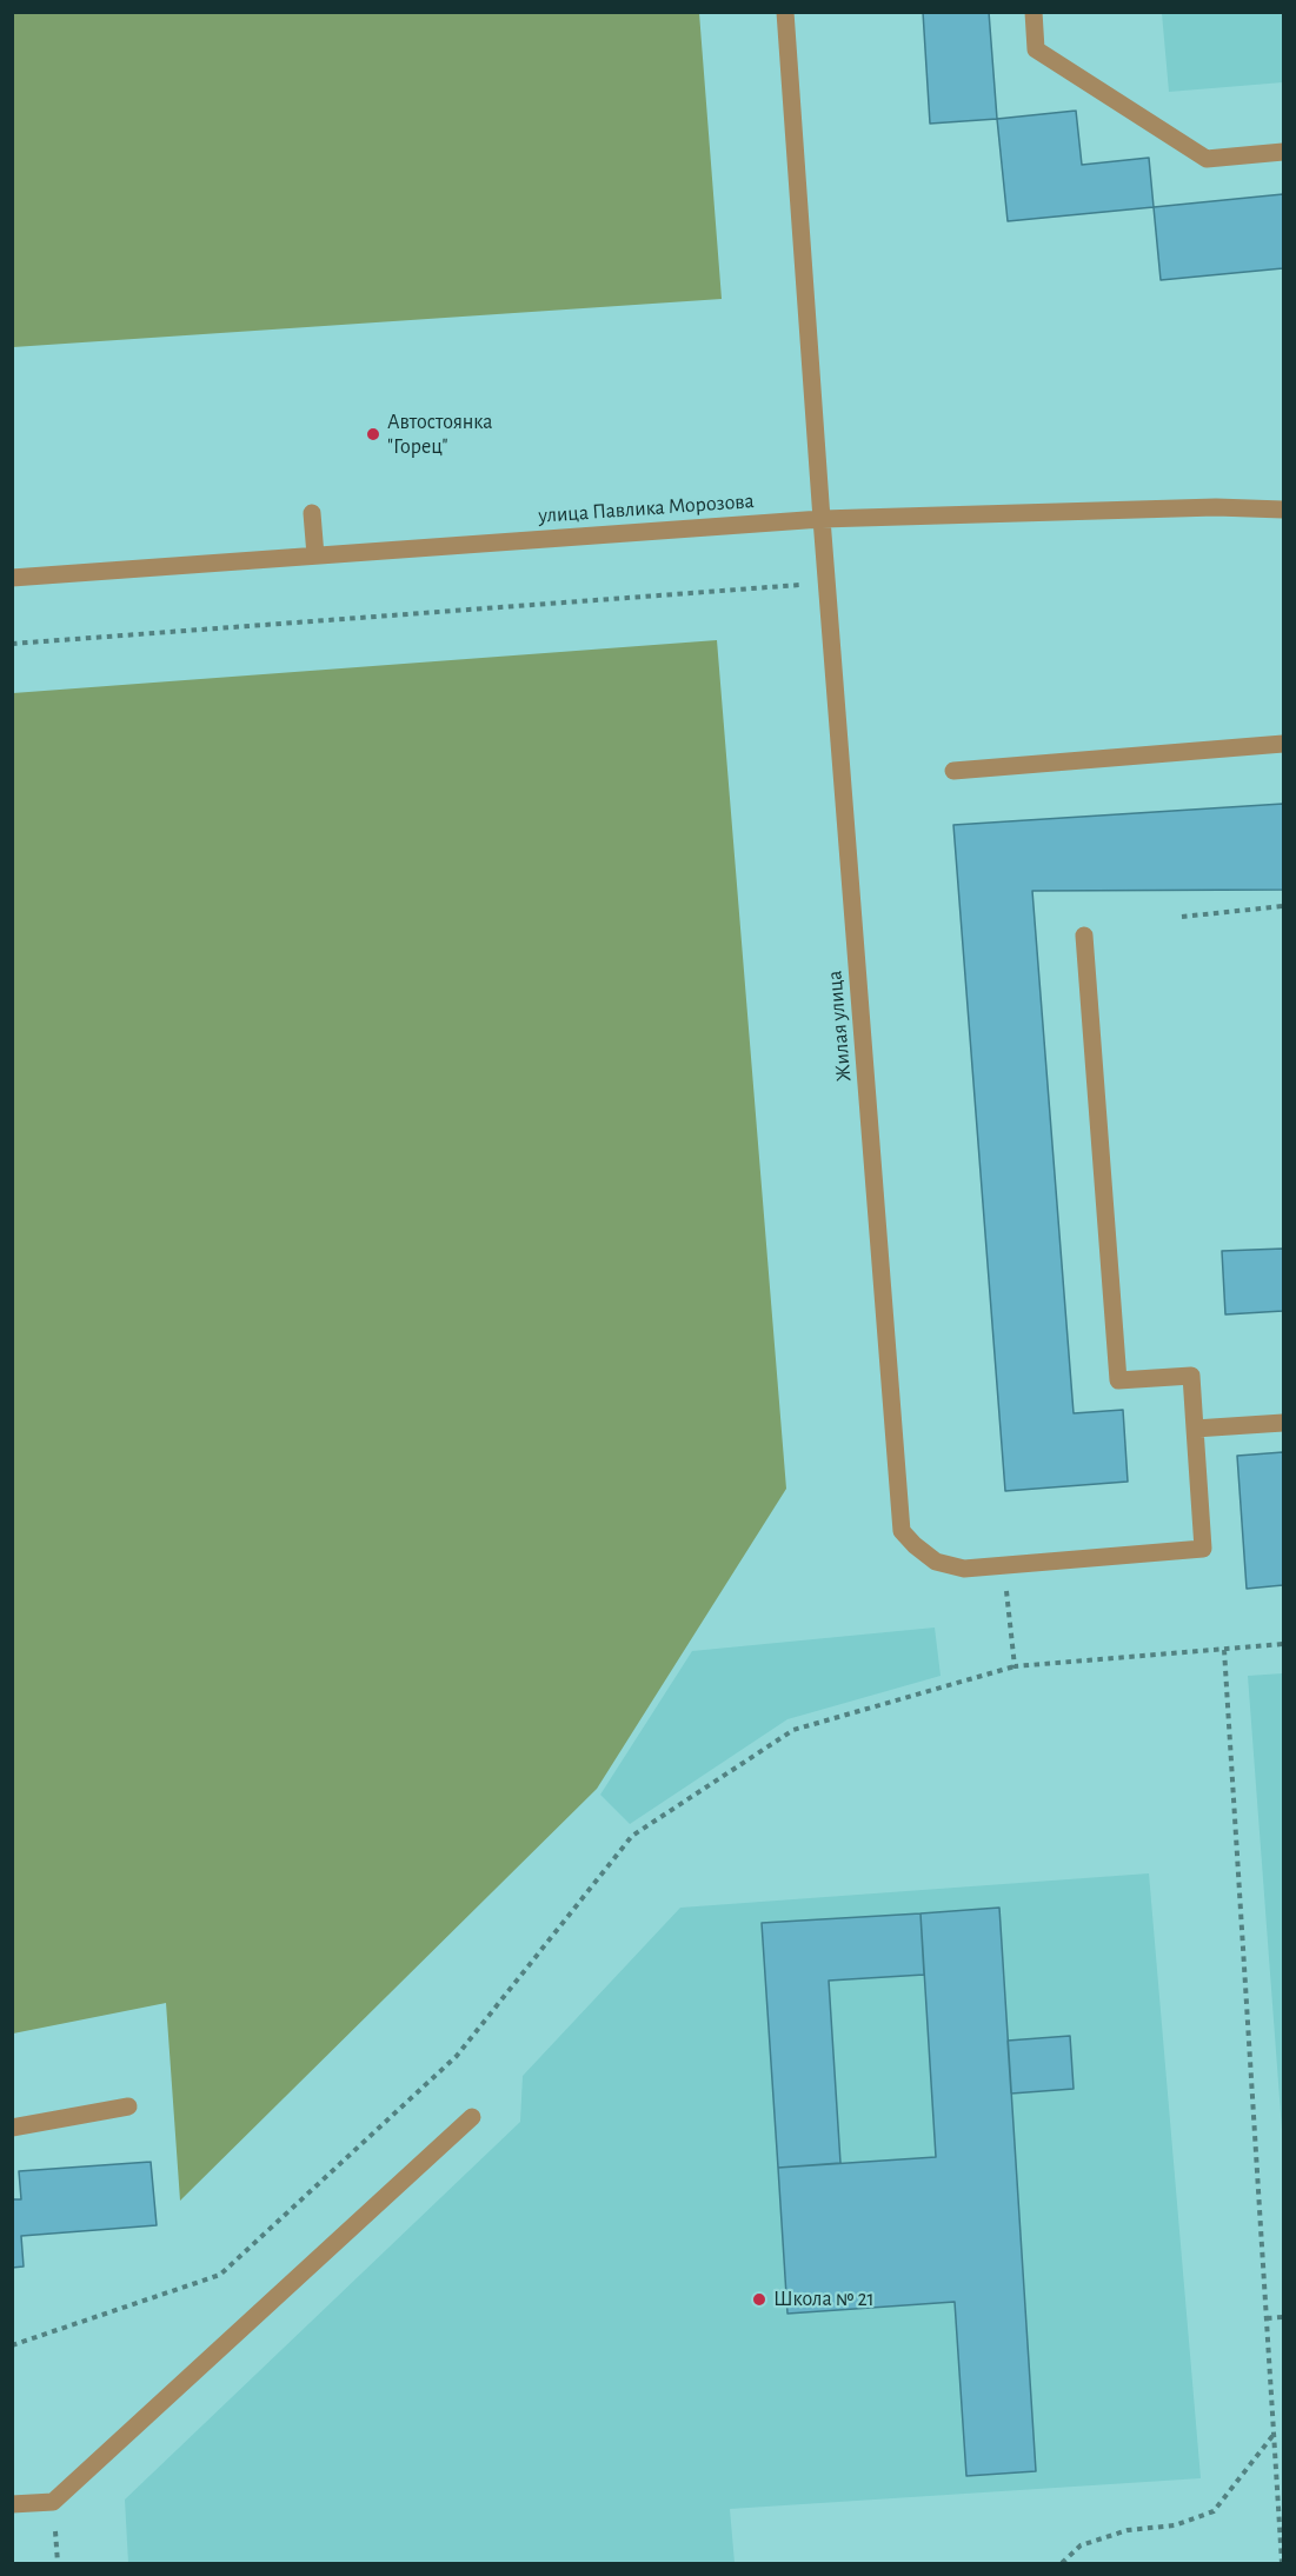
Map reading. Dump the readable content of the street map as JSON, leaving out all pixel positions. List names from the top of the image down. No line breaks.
{"streets":{"street":["улица Павлика Морозова","Жилая улица"]},"crossings":[["улица Павлика Морозова","Жилая улица"]],"places":["Автостоянка \"Горец\"","Школа № 21"]}
